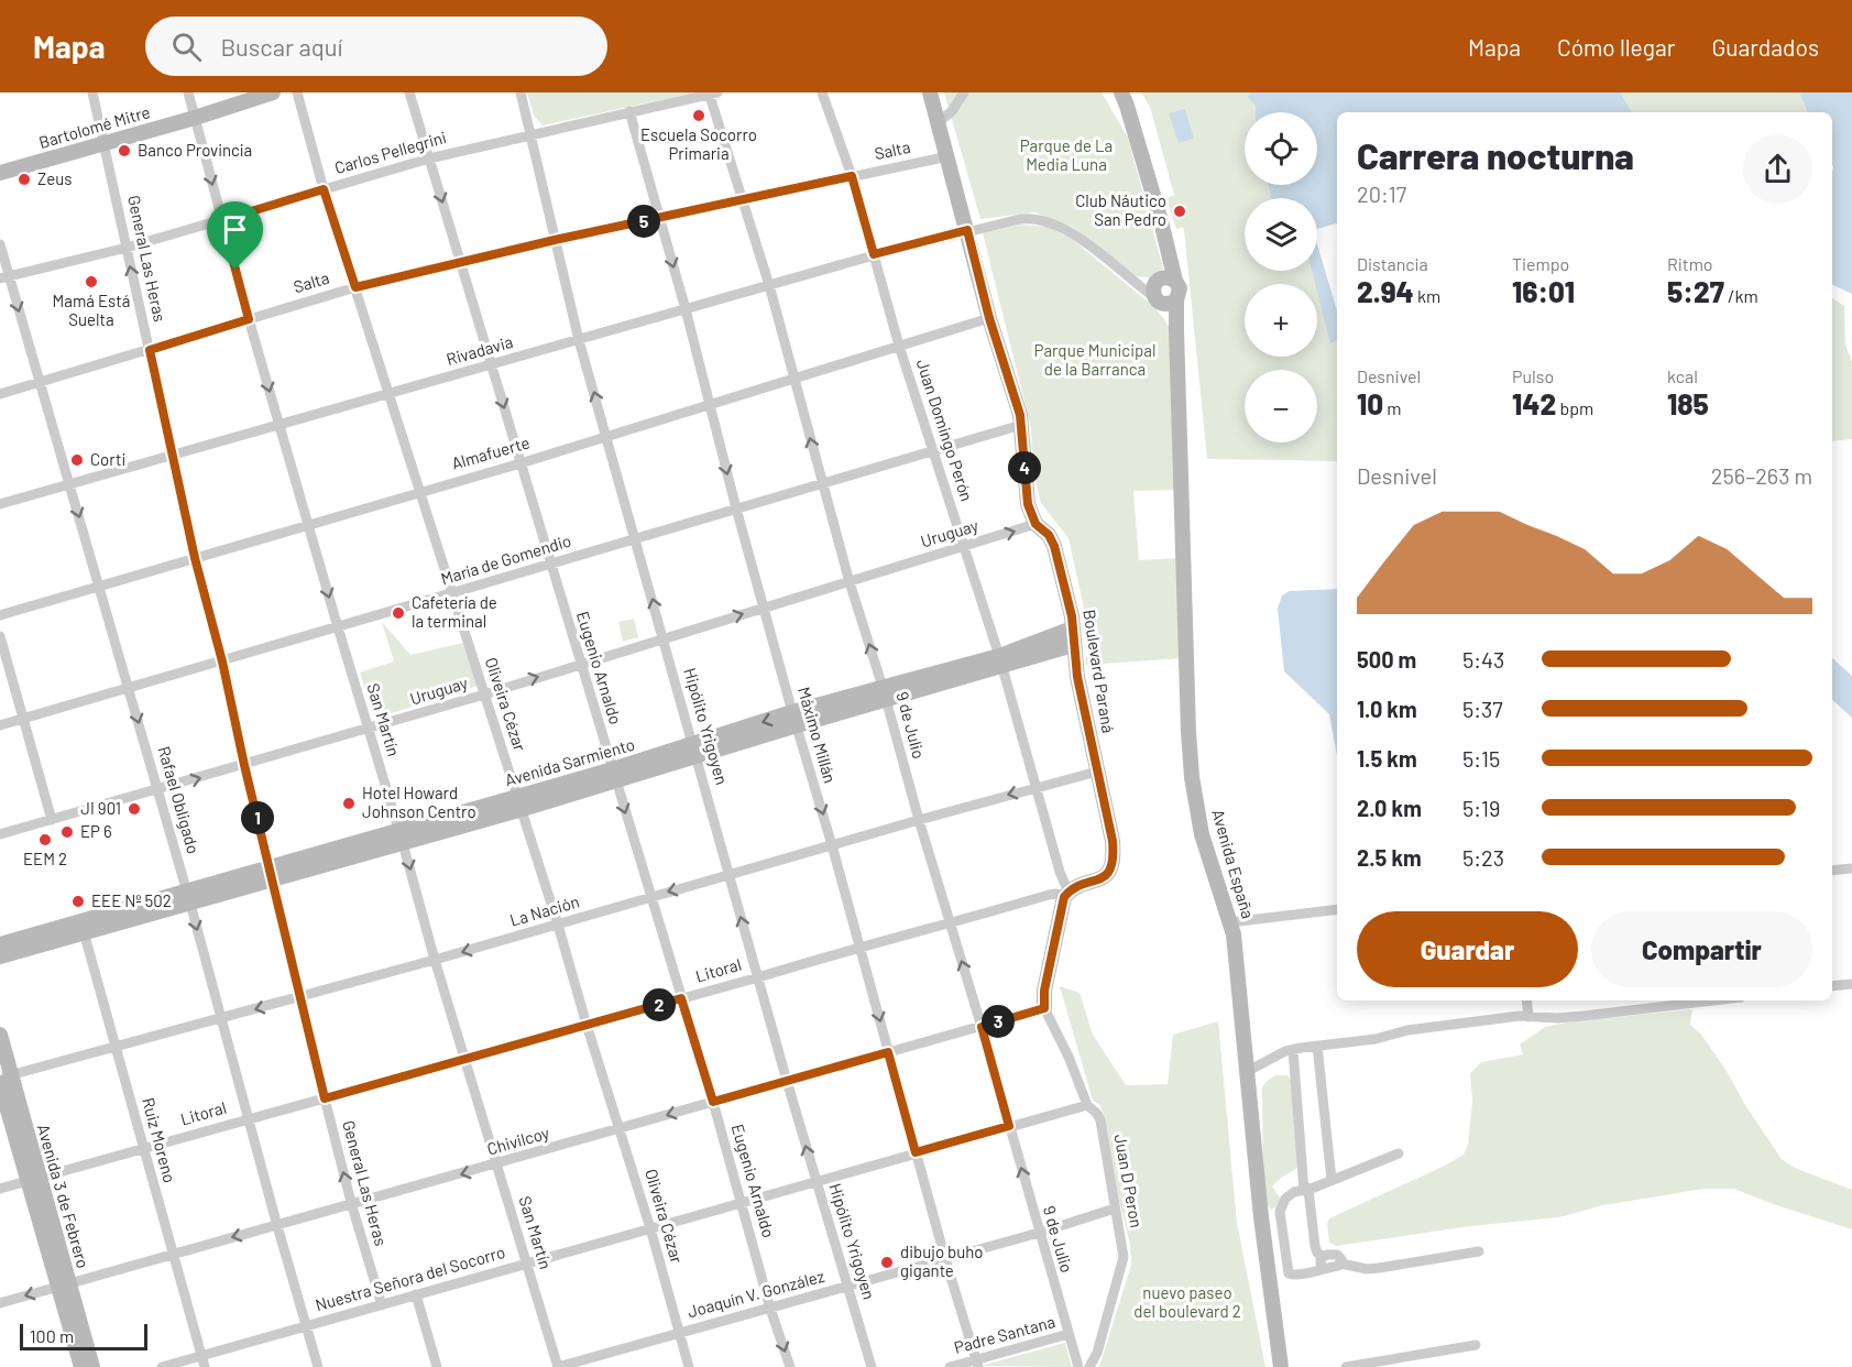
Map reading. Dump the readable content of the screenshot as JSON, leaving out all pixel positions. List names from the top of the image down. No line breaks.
{"streets":{"main road":["Bartolomé Mitre","Boulevard Paraná","Avenida Sarmiento","Avenida España","Avenida 3 de Febrero"],"street":["Salta","Carlos Pellegrini","General Las Heras","Rivadavia","Juan Domingo Perón","Almafuerte","Uruguay","María de Gomendio","Eugenio Arnaldo","Oliveira Cézar","San Martín","9 de Julio","Hipólito Yrigoyen","Máximo Millán","Rafael Obligado","La Nación","Litoral","Ruiz Moreno","Chivilcoy","Juan D Peron","Nuestra Señora del Socorro","Joaquín V. González","Padre Santana"]},"crossings":[["Bartolomé Mitre","General Las Heras"],["Bartolomé Mitre","San Martín"],["Salta","General Las Heras"],["Salta","Juan Domingo Perón"],["Salta","Eugenio Arnaldo"],["Salta","Boulevard Paraná"],["Salta","Oliveira Cézar"],["Salta","San Martín"],["Salta","9 de Julio"],["Salta","Hipólito Yrigoyen"],["Salta","Máximo Millán"],["Salta","Rafael Obligado"],["Carlos Pellegrini","General Las Heras"],["Carlos Pellegrini","Eugenio Arnaldo"],["Carlos Pellegrini","Oliveira Cézar"],["Carlos Pellegrini","San Martín"],["Carlos Pellegrini","9 de Julio"],["Carlos Pellegrini","Hipólito Yrigoyen"],["Carlos Pellegrini","Máximo Millán"],["Carlos Pellegrini","Rafael Obligado"],["General Las Heras","Rivadavia"],["General Las Heras","Almafuerte"],["General Las Heras","Uruguay"],["General Las Heras","María de Gomendio"],["General Las Heras","Avenida Sarmiento"],["General Las Heras","La Nación"],["General Las Heras","Litoral"],["General Las Heras","Chivilcoy"],["General Las Heras","Nuestra Señora del Socorro"],["Rivadavia","Juan Domingo Perón"],["Rivadavia","Eugenio Arnaldo"],["Rivadavia","Boulevard Paraná"],["Rivadavia","Oliveira Cézar"],["Rivadavia","San Martín"],["Rivadavia","9 de Julio"],["Rivadavia","Hipólito Yrigoyen"],["Rivadavia","Máximo Millán"],["Rivadavia","Rafael Obligado"],["Rivadavia","Avenida España"],["Juan Domingo Perón","Almafuerte"],["Juan Domingo Perón","Uruguay"],["Juan Domingo Perón","María de Gomendio"],["Juan Domingo Perón","Boulevard Paraná"],["Juan Domingo Perón","Avenida Sarmiento"],["Juan Domingo Perón","La Nación"],["Juan Domingo Perón","Litoral"],["Almafuerte","Eugenio Arnaldo"],["Almafuerte","Boulevard Paraná"],["Almafuerte","Oliveira Cézar"],["Almafuerte","San Martín"],["Almafuerte","9 de Julio"],["Almafuerte","Hipólito Yrigoyen"],["Almafuerte","Máximo Millán"],["Almafuerte","Rafael Obligado"],["Uruguay","Eugenio Arnaldo"],["Uruguay","Boulevard Paraná"],["Uruguay","Oliveira Cézar"],["Uruguay","San Martín"],["Uruguay","9 de Julio"],["Uruguay","Hipólito Yrigoyen"],["Uruguay","Máximo Millán"],["Uruguay","Rafael Obligado"],["María de Gomendio","Eugenio Arnaldo"],["María de Gomendio","Boulevard Paraná"],["María de Gomendio","Oliveira Cézar"],["María de Gomendio","San Martín"],["María de Gomendio","9 de Julio"],["María de Gomendio","Hipólito Yrigoyen"],["María de Gomendio","Máximo Millán"],["María de Gomendio","Rafael Obligado"],["Eugenio Arnaldo","Avenida Sarmiento"],["Eugenio Arnaldo","La Nación"],["Eugenio Arnaldo","Litoral"],["Eugenio Arnaldo","Chivilcoy"],["Eugenio Arnaldo","Nuestra Señora del Socorro"],["Eugenio Arnaldo","Joaquín V. González"],["Boulevard Paraná","Avenida Sarmiento"],["Boulevard Paraná","La Nación"],["Boulevard Paraná","Litoral"],["Oliveira Cézar","Avenida Sarmiento"],["Oliveira Cézar","La Nación"],["Oliveira Cézar","Litoral"],["Oliveira Cézar","Chivilcoy"],["Oliveira Cézar","Nuestra Señora del Socorro"],["Oliveira Cézar","Joaquín V. González"],["San Martín","Avenida Sarmiento"],["San Martín","La Nación"],["San Martín","Litoral"],["San Martín","Chivilcoy"],["San Martín","Nuestra Señora del Socorro"],["San Martín","Joaquín V. González"],["9 de Julio","Avenida Sarmiento"],["9 de Julio","La Nación"],["9 de Julio","Litoral"],["9 de Julio","Chivilcoy"],["9 de Julio","Nuestra Señora del Socorro"],["9 de Julio","Joaquín V. González"],["9 de Julio","Padre Santana"],["Hipólito Yrigoyen","Avenida Sarmiento"],["Hipólito Yrigoyen","La Nación"],["Hipólito Yrigoyen","Litoral"],["Hipólito Yrigoyen","Chivilcoy"],["Hipólito Yrigoyen","Nuestra Señora del Socorro"],["Hipólito Yrigoyen","Joaquín V. González"],["Máximo Millán","Avenida Sarmiento"],["Máximo Millán","La Nación"],["Máximo Millán","Litoral"],["Máximo Millán","Chivilcoy"],["Máximo Millán","Nuestra Señora del Socorro"],["Máximo Millán","Joaquín V. González"],["Máximo Millán","Padre Santana"],["Avenida Sarmiento","Rafael Obligado"],["Avenida Sarmiento","Ruiz Moreno"],["Rafael Obligado","La Nación"],["Rafael Obligado","Litoral"],["Rafael Obligado","Chivilcoy"],["Rafael Obligado","Nuestra Señora del Socorro"],["La Nación","Ruiz Moreno"],["La Nación","Avenida 3 de Febrero"],["Litoral","Ruiz Moreno"],["Litoral","Avenida 3 de Febrero"],["Ruiz Moreno","Chivilcoy"],["Ruiz Moreno","Nuestra Señora del Socorro"],["Chivilcoy","Juan D Peron"],["Chivilcoy","Avenida 3 de Febrero"],["Juan D Peron","Nuestra Señora del Socorro"],["Juan D Peron","Joaquín V. González"]],"one_way":["Rafael Obligado","La Nación","Chivilcoy"],"parks":["Parque de La Media Luna","Parque Municipal de la Barranca","nuevo paseo del boulevard 2"],"places":["Escuela Socorro Primaria","Banco Provincia","Zeus","Club Náutico San Pedro","Mamá Está Suelta","Corti","Cafetería de la terminal","Hotel Howard Johnson Centro","JI 901","EP 6","EEM 2","EEE Nº 502","dibujo buho gigante"],"scale_bar":"100 m","page":{"header":"Mapa","search":"Buscar aquí","nav":["Mapa","Cómo llegar","Guardados"],"map_buttons":["+","−"],"heading":["Carrera nocturna","20:17"],"pins":["5","4","1","2","3"],"stats":[["Distancia","2.94 km"],["Tiempo","16:01"],["Ritmo","5:27 /km"],["Desnivel","10 m"],["Pulso","142 bpm"],["kcal","185"]],"chart":["Desnivel","256–263 m"],"list":[{"name":"500 m","note":"5:43"},{"name":"1.0 km","note":"5:37"},{"name":"1.5 km","note":"5:15"},{"name":"2.0 km","note":"5:19"},{"name":"2.5 km","note":"5:23"}],"buttons":["Guardar","Compartir"],"scale":"100 m"}}
